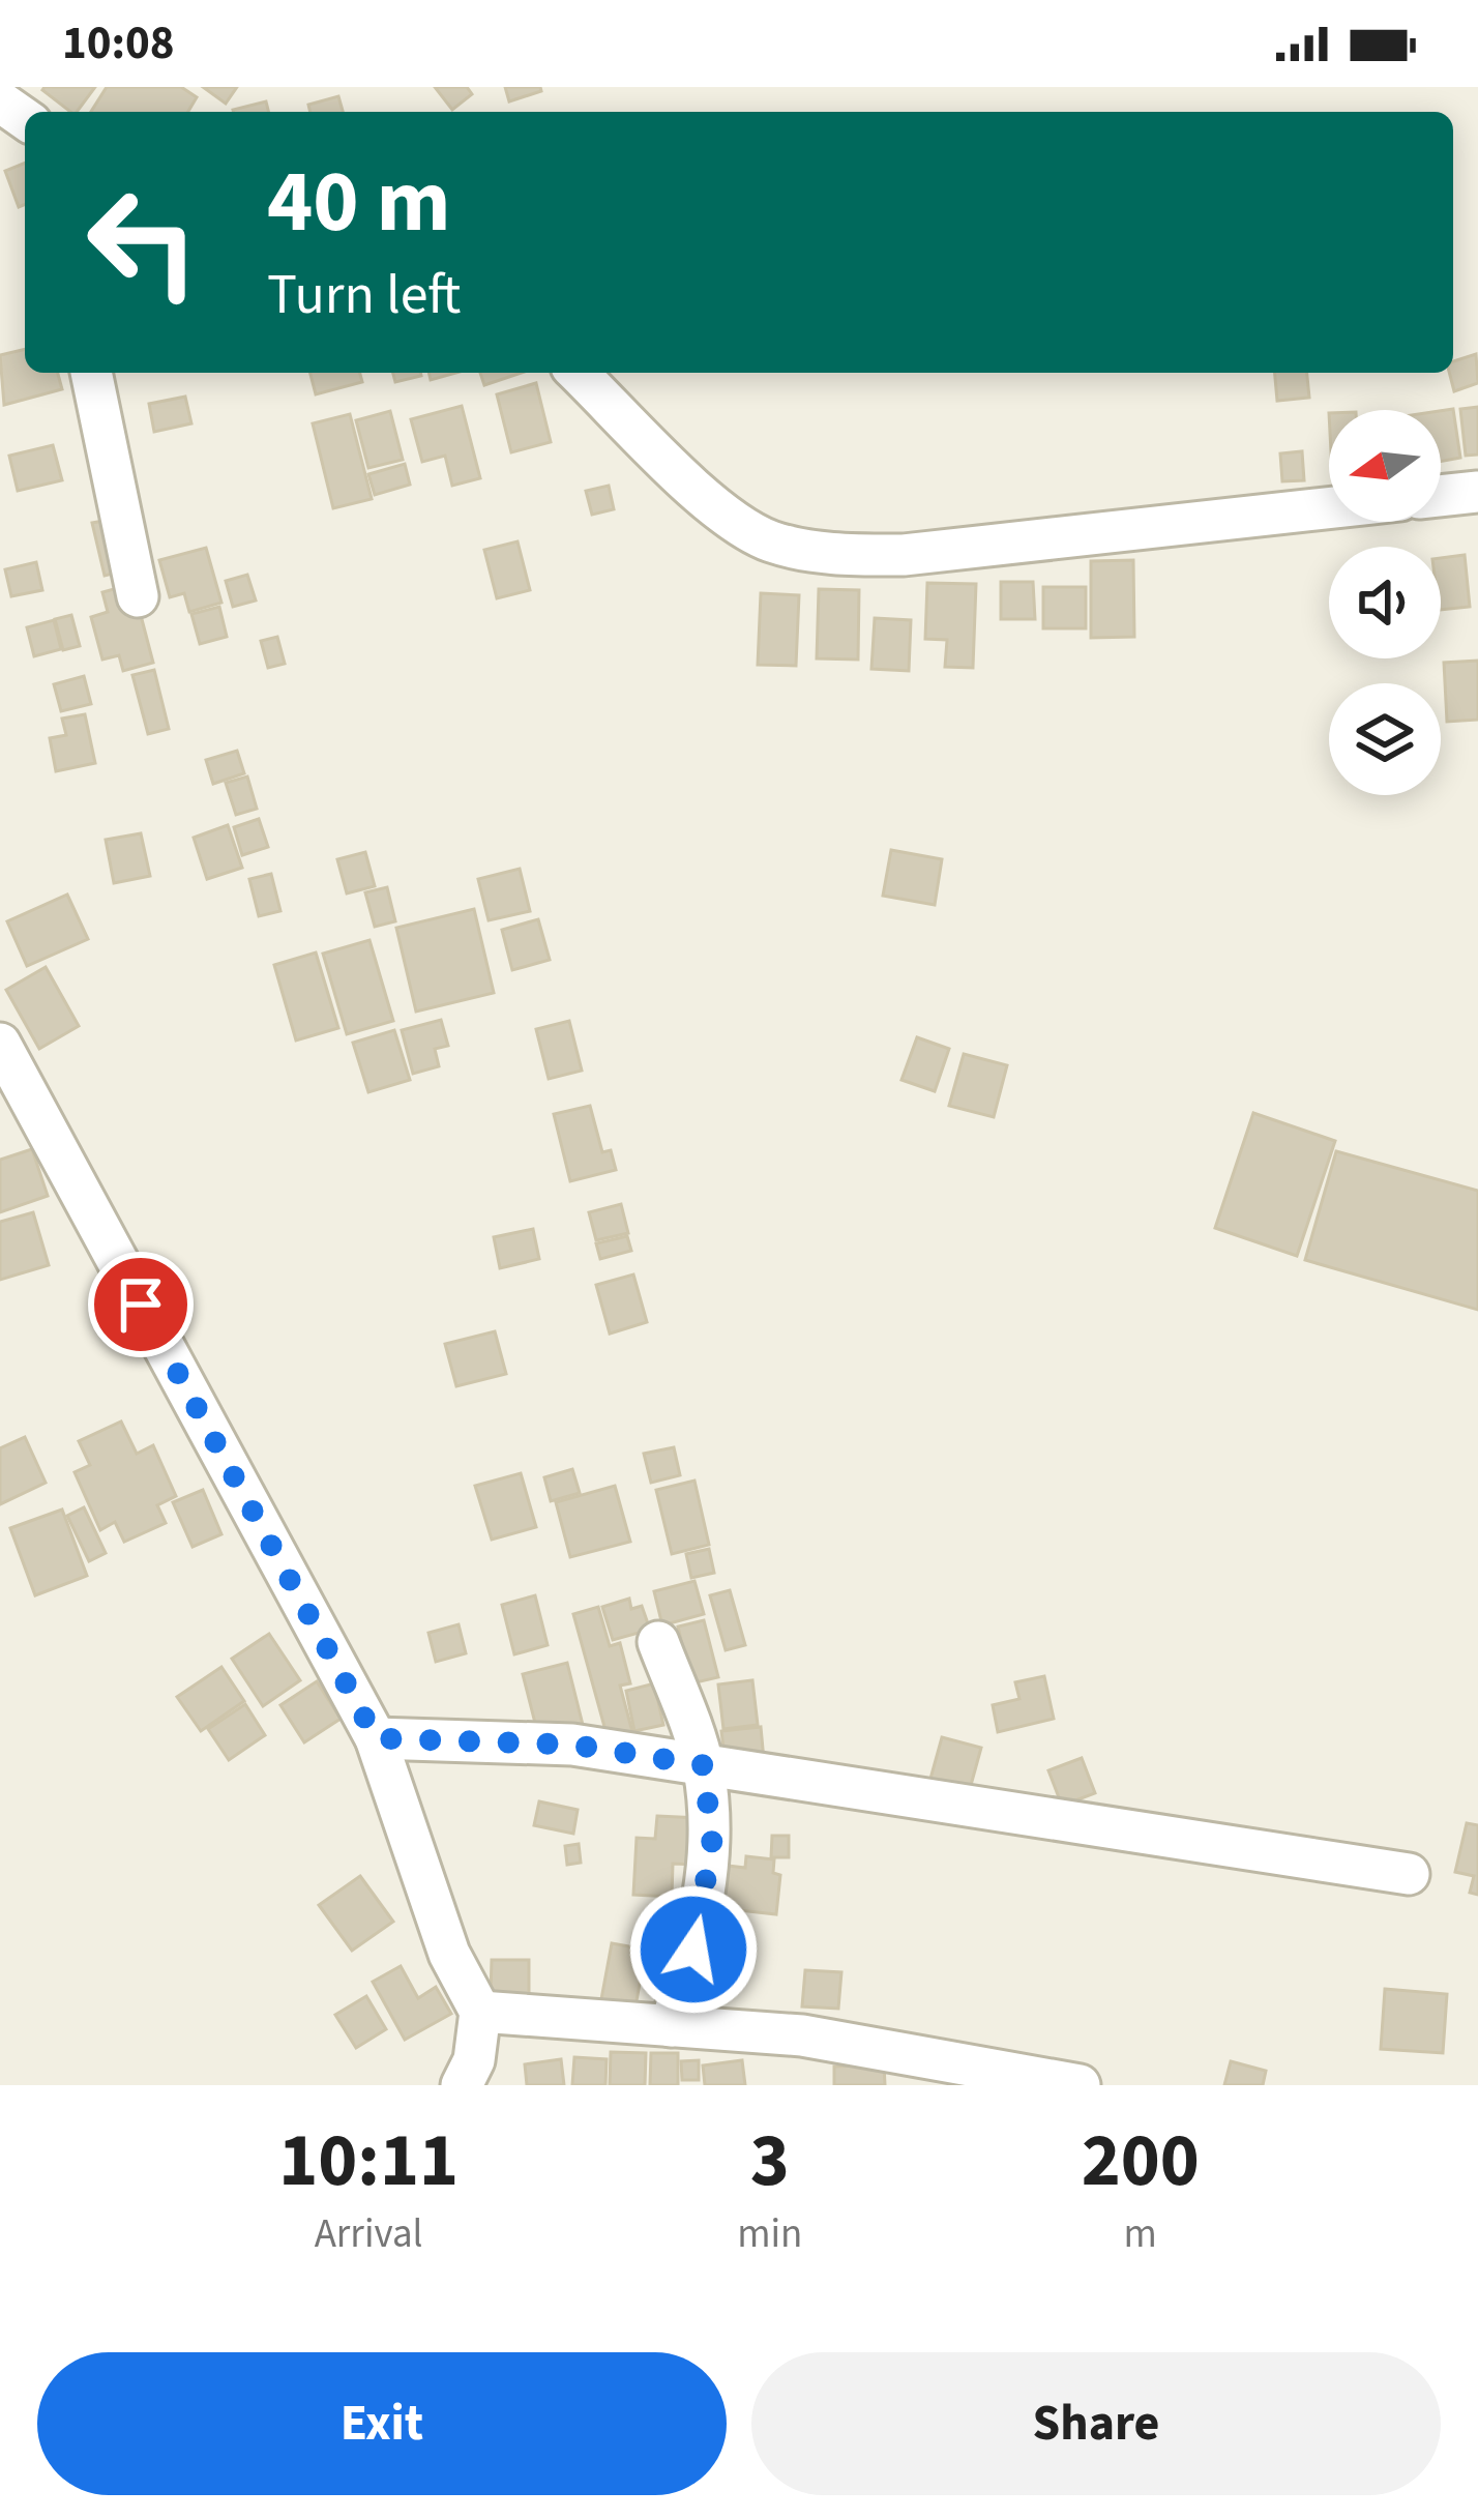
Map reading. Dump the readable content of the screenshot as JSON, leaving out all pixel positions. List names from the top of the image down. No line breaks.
{"north":"left","page":{"status":"10:08","turn":["40 m","Turn left"],"eta":["10:11","Arrival","3","min","200","m"],"buttons":["Exit","Share"]}}
